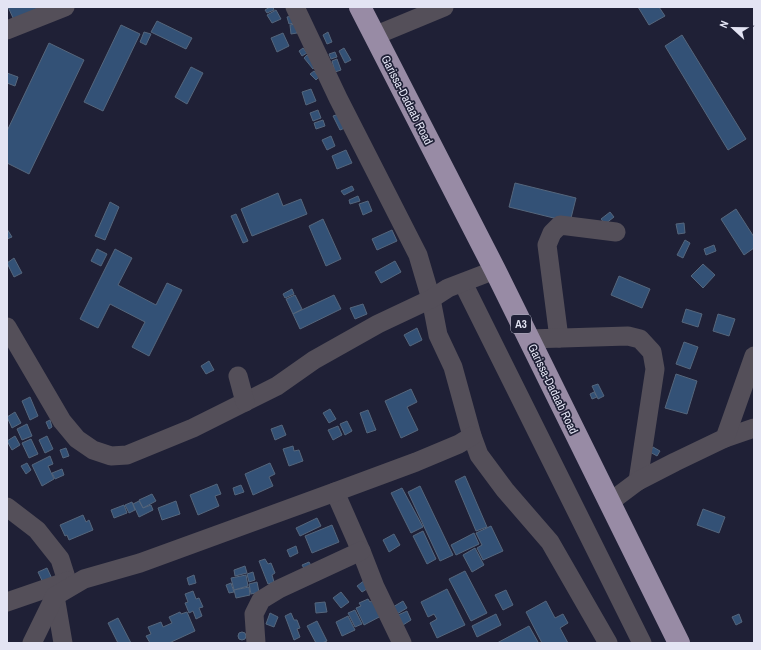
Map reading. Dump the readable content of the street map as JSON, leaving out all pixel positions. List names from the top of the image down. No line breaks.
{"streets":{"highway":["Garissa-Dadaab Road","A3"]},"north":"left"}
